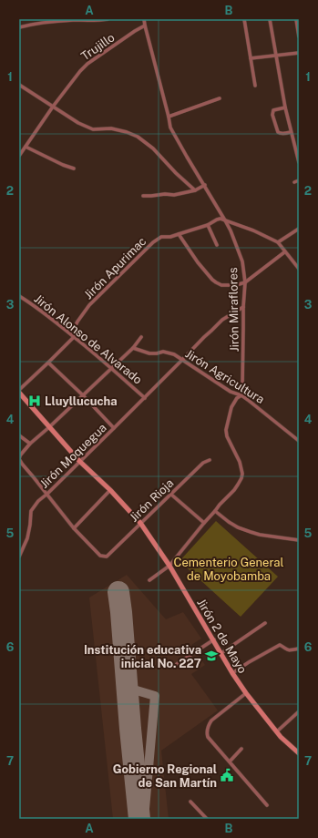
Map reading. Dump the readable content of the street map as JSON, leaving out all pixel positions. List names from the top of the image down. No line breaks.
{"streets":{"main road":["Jirón 2 de Mayo"],"street":["Trujillo","Jirón Apurimac","Jirón Miraflores","Jirón Alonso de Alvarado","Jirón Agricultura","Jirón Moquegua","Jirón Rioja"]},"crossings":[["Trujillo","Jirón Miraflores"],["Jirón Apurimac","Jirón Miraflores"],["Jirón Apurimac","Jirón Alonso de Alvarado"],["Jirón Miraflores","Jirón Agricultura"],["Jirón Miraflores","Jirón Moquegua"],["Jirón Alonso de Alvarado","Jirón Moquegua"],["Jirón Agricultura","Jirón Moquegua"],["Jirón Moquegua","Jirón 2 de Mayo"],["Jirón Rioja","Jirón 2 de Mayo"]],"parks":["Cementerio General de Moyobamba"],"places":{"hospital":["Lluyllucucha"],"school or university":["Institución educativa inicial No. 227"],"public building":["Gobierno Regional de San Martín"]},"grid":{"columns":["A","B"],"rows":["1","2","3","4","5","6","7"]}}
